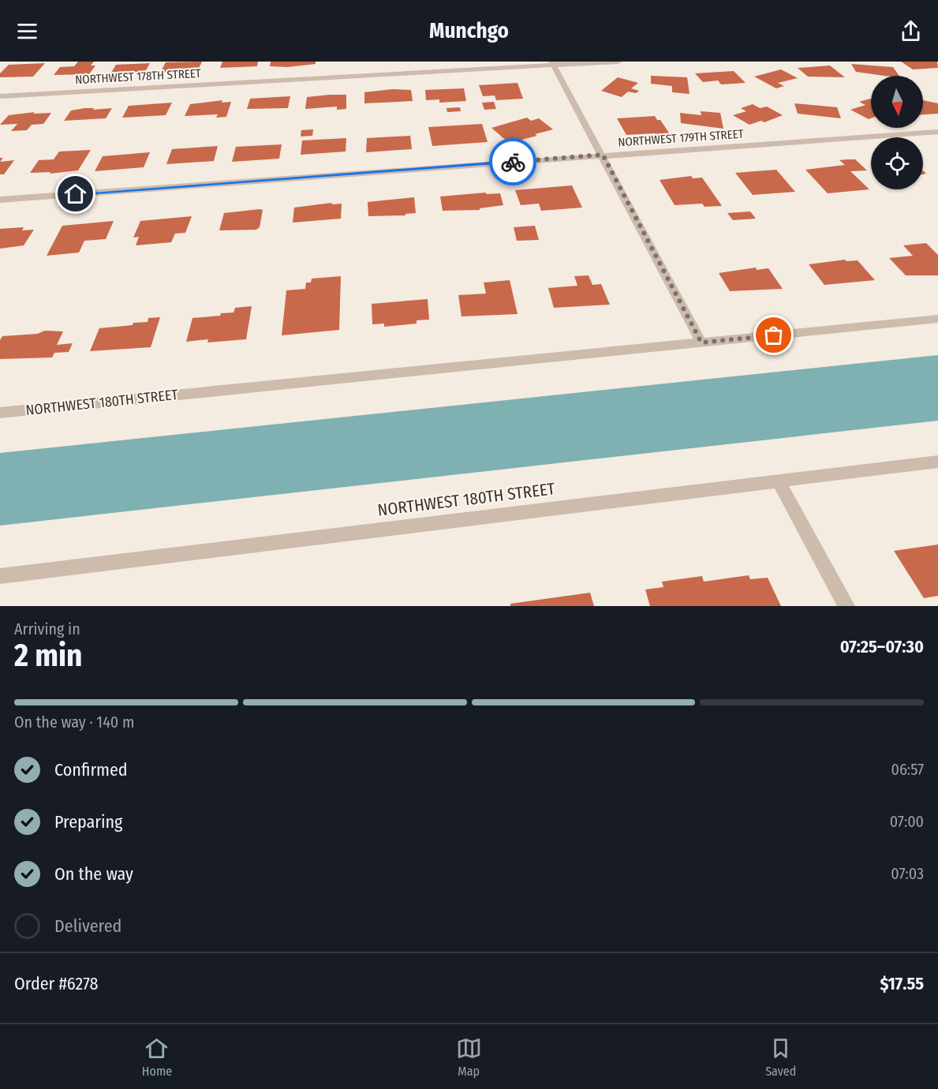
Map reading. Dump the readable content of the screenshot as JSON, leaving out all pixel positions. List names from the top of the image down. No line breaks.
{"streets":{"street":["NORTHWEST 178TH STREET","NORTHWEST 179TH STREET","NORTHWEST 180TH STREET"]},"north":"bottom","page":{"header":"Munchgo","heading":["2 min","Arriving in","07:25–07:30"],"panel":["Order #6278","$17.55"],"bar":"On the way · 140 m","list":[["Confirmed","06:57"],["Preparing","07:00"],["On the way","07:03"],"Delivered"],"tabs":["Home","Map","Saved"]}}
